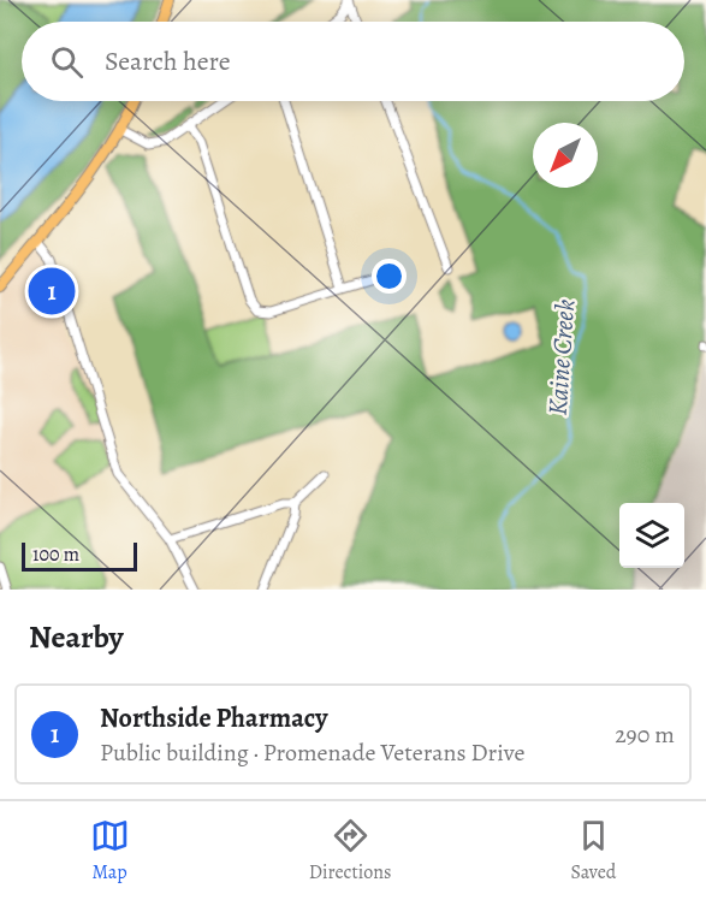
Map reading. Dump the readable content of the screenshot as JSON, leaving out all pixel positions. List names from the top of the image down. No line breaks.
{"water":["Kaine Creek"],"scale_bar":"100 m","north":"bottom left","page":{"search":"Search here","pins":"1","scale":"100 m","heading":"Nearby","list":[{"mark":"1","name":"Northside Pharmacy","note":"Public building · Promenade Veterans Drive","value":"290 m"}],"nav":["Map","Directions","Saved"]}}
